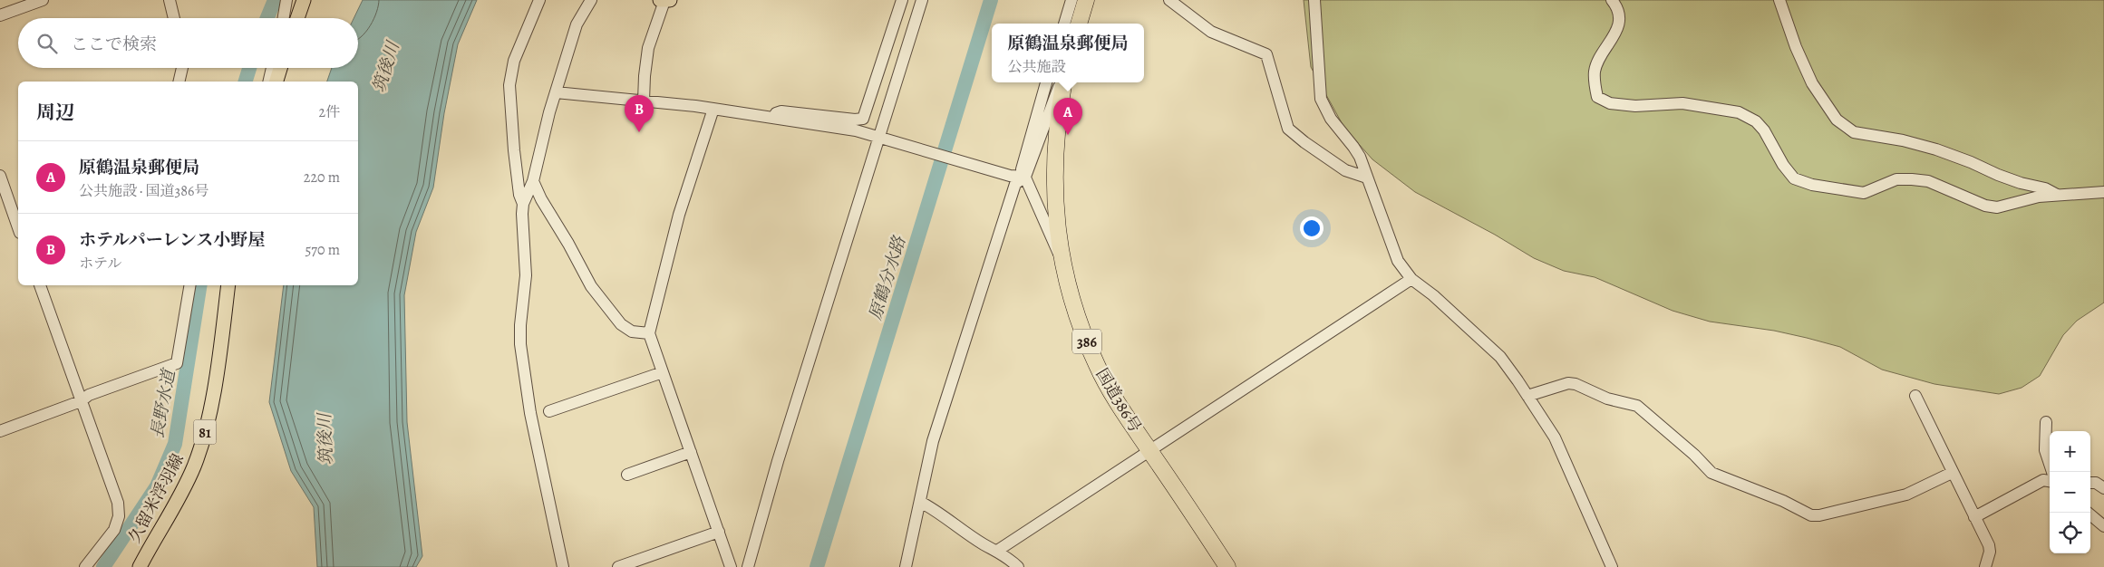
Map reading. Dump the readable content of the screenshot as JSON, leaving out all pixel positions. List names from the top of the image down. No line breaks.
{"streets":{"highway":["386","国道386号"],"main road":["81","久留米浮羽線"]},"water":["筑後川","原鶴分水路","長野水道"],"page":{"search":"ここで検索","popup":["原鶴温泉郵便局","公共施設"],"heading":["周辺","2件"],"pins":["B","A"],"list":[{"mark":"A","name":"原鶴温泉郵便局","note":"公共施設 · 国道386号","value":"220 m"},{"mark":"B","name":"ホテルパーレンス小野屋","note":"ホテル","value":"570 m"}],"map_buttons":["+","−"]}}
